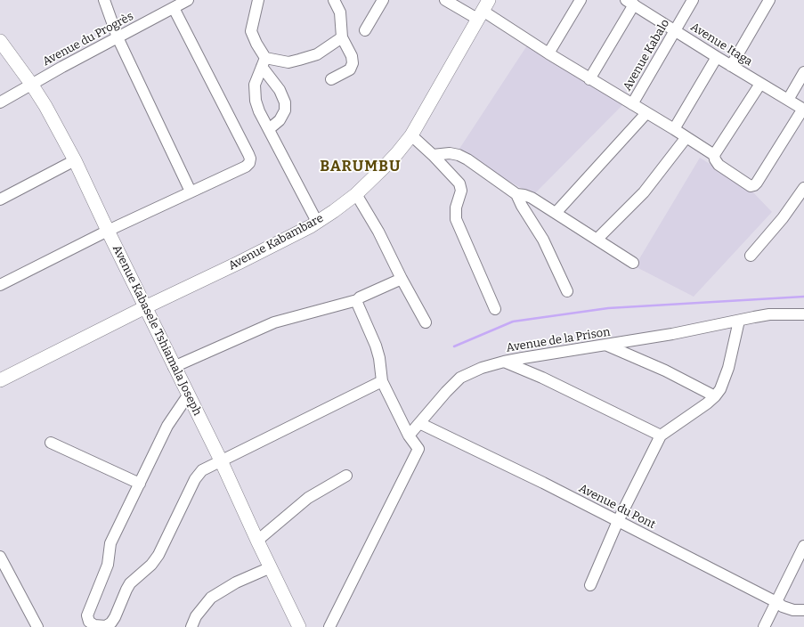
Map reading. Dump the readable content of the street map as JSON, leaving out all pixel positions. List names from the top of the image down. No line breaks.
{"streets":{"main road":["Avenue Kabambare","Avenue Kabasele Tshiamala Joseph"],"street":["Avenue du Progrès","Avenue Itaga","Avenue Kabalo","Avenue de la Prison","Avenue du Pont"]},"crossings":[["Avenue du Progrès","Avenue Kabasele Tshiamala Joseph"],["Avenue Itaga","Avenue Kabalo"],["Avenue Kabambare","Avenue Kabasele Tshiamala Joseph"],["Avenue de la Prison","Avenue du Pont"]],"districts":["BARUMBU"]}
